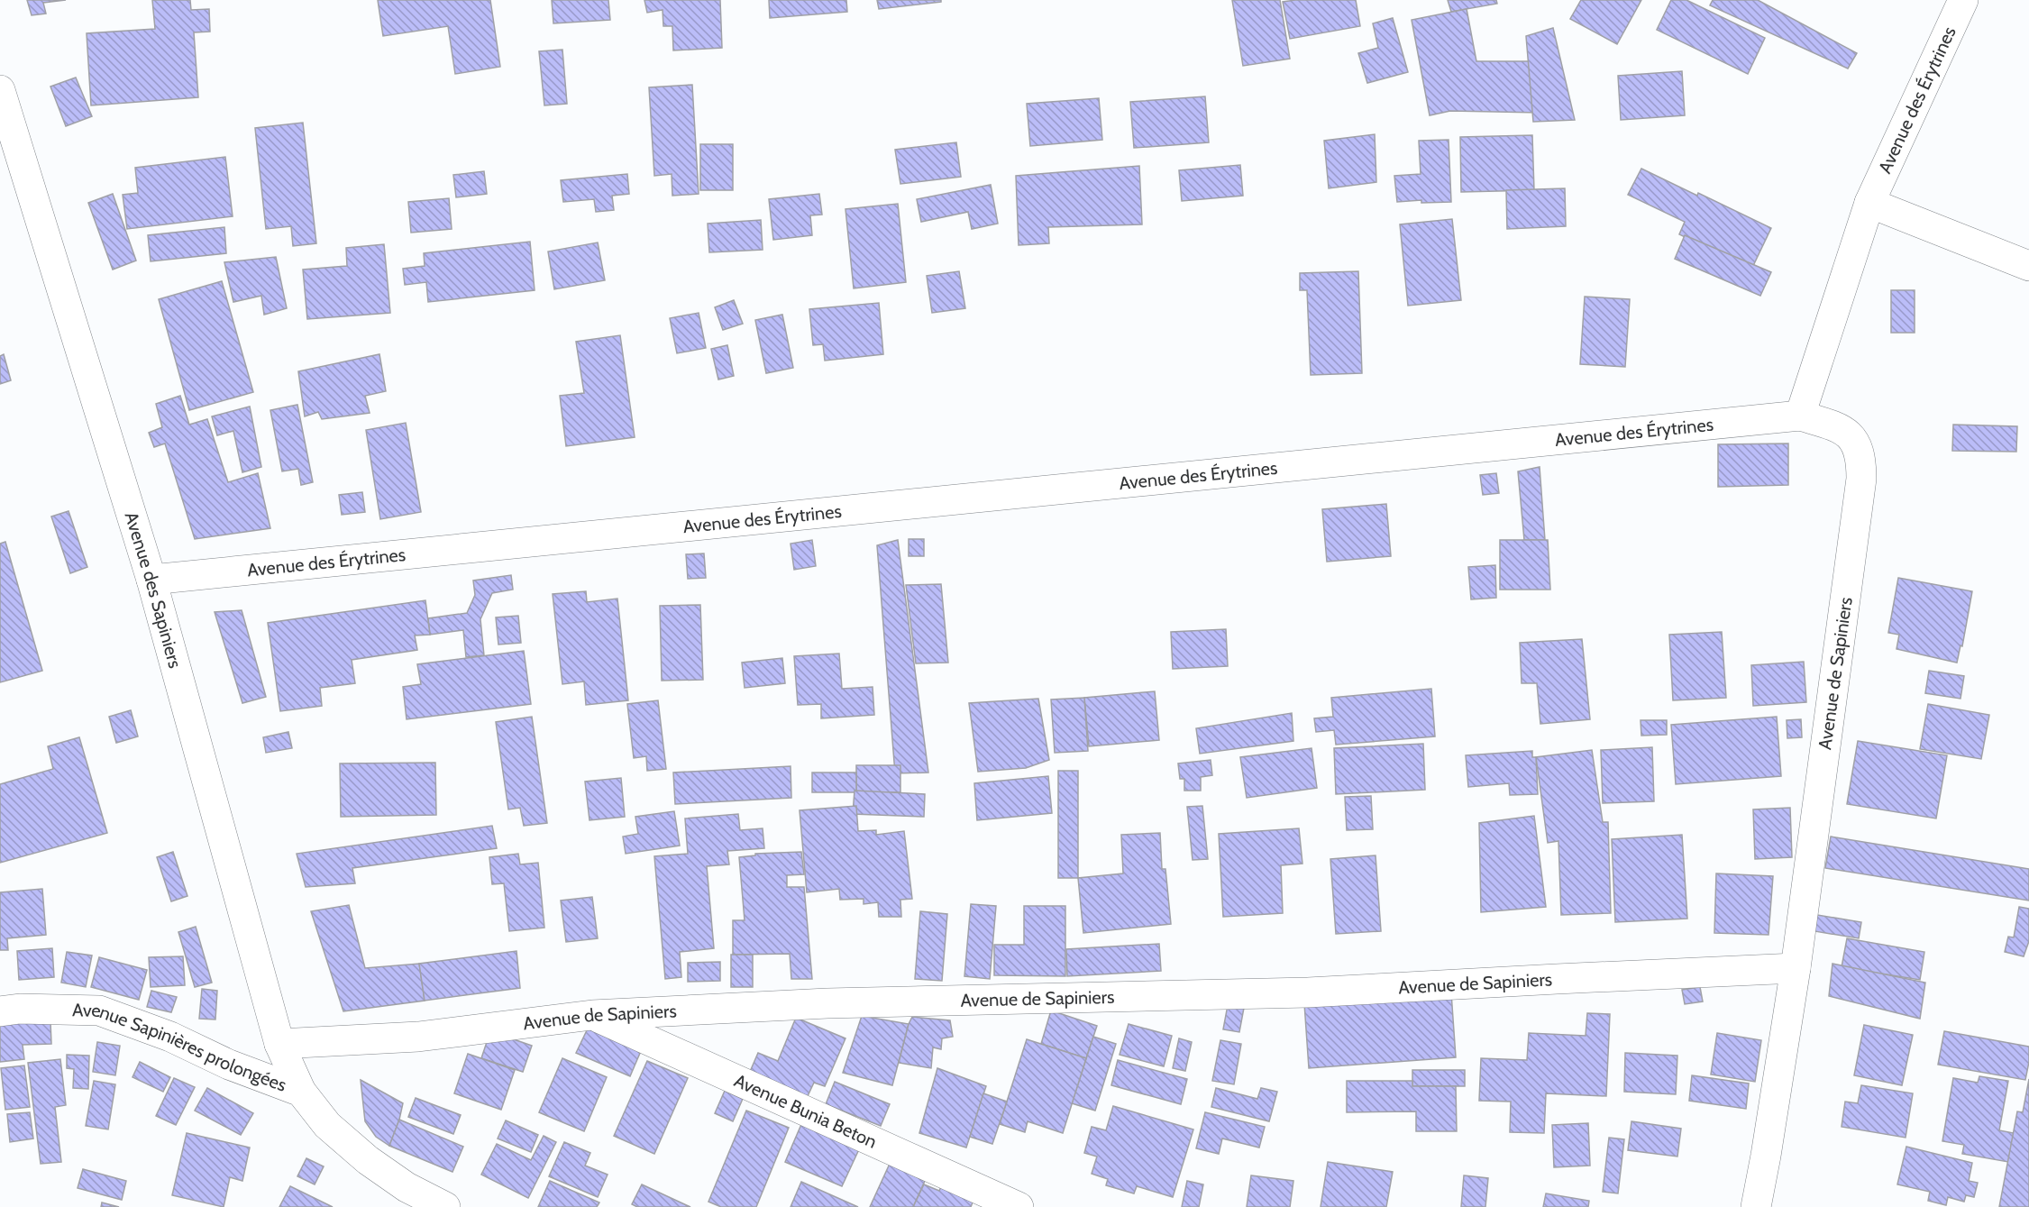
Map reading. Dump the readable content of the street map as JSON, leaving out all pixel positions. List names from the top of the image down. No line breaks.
{"streets":{"street":["Avenue des Érytrines","Avenue des Sapiniers","Avenue de Sapiniers","Avenue Sapinières prolongées","Avenue Bunia Beton"]},"crossings":[["Avenue des Érytrines","Avenue des Sapiniers"],["Avenue des Érytrines","Avenue de Sapiniers"],["Avenue des Sapiniers","Avenue de Sapiniers"],["Avenue des Sapiniers","Avenue Sapinières prolongées"],["Avenue de Sapiniers","Avenue Bunia Beton"]]}
